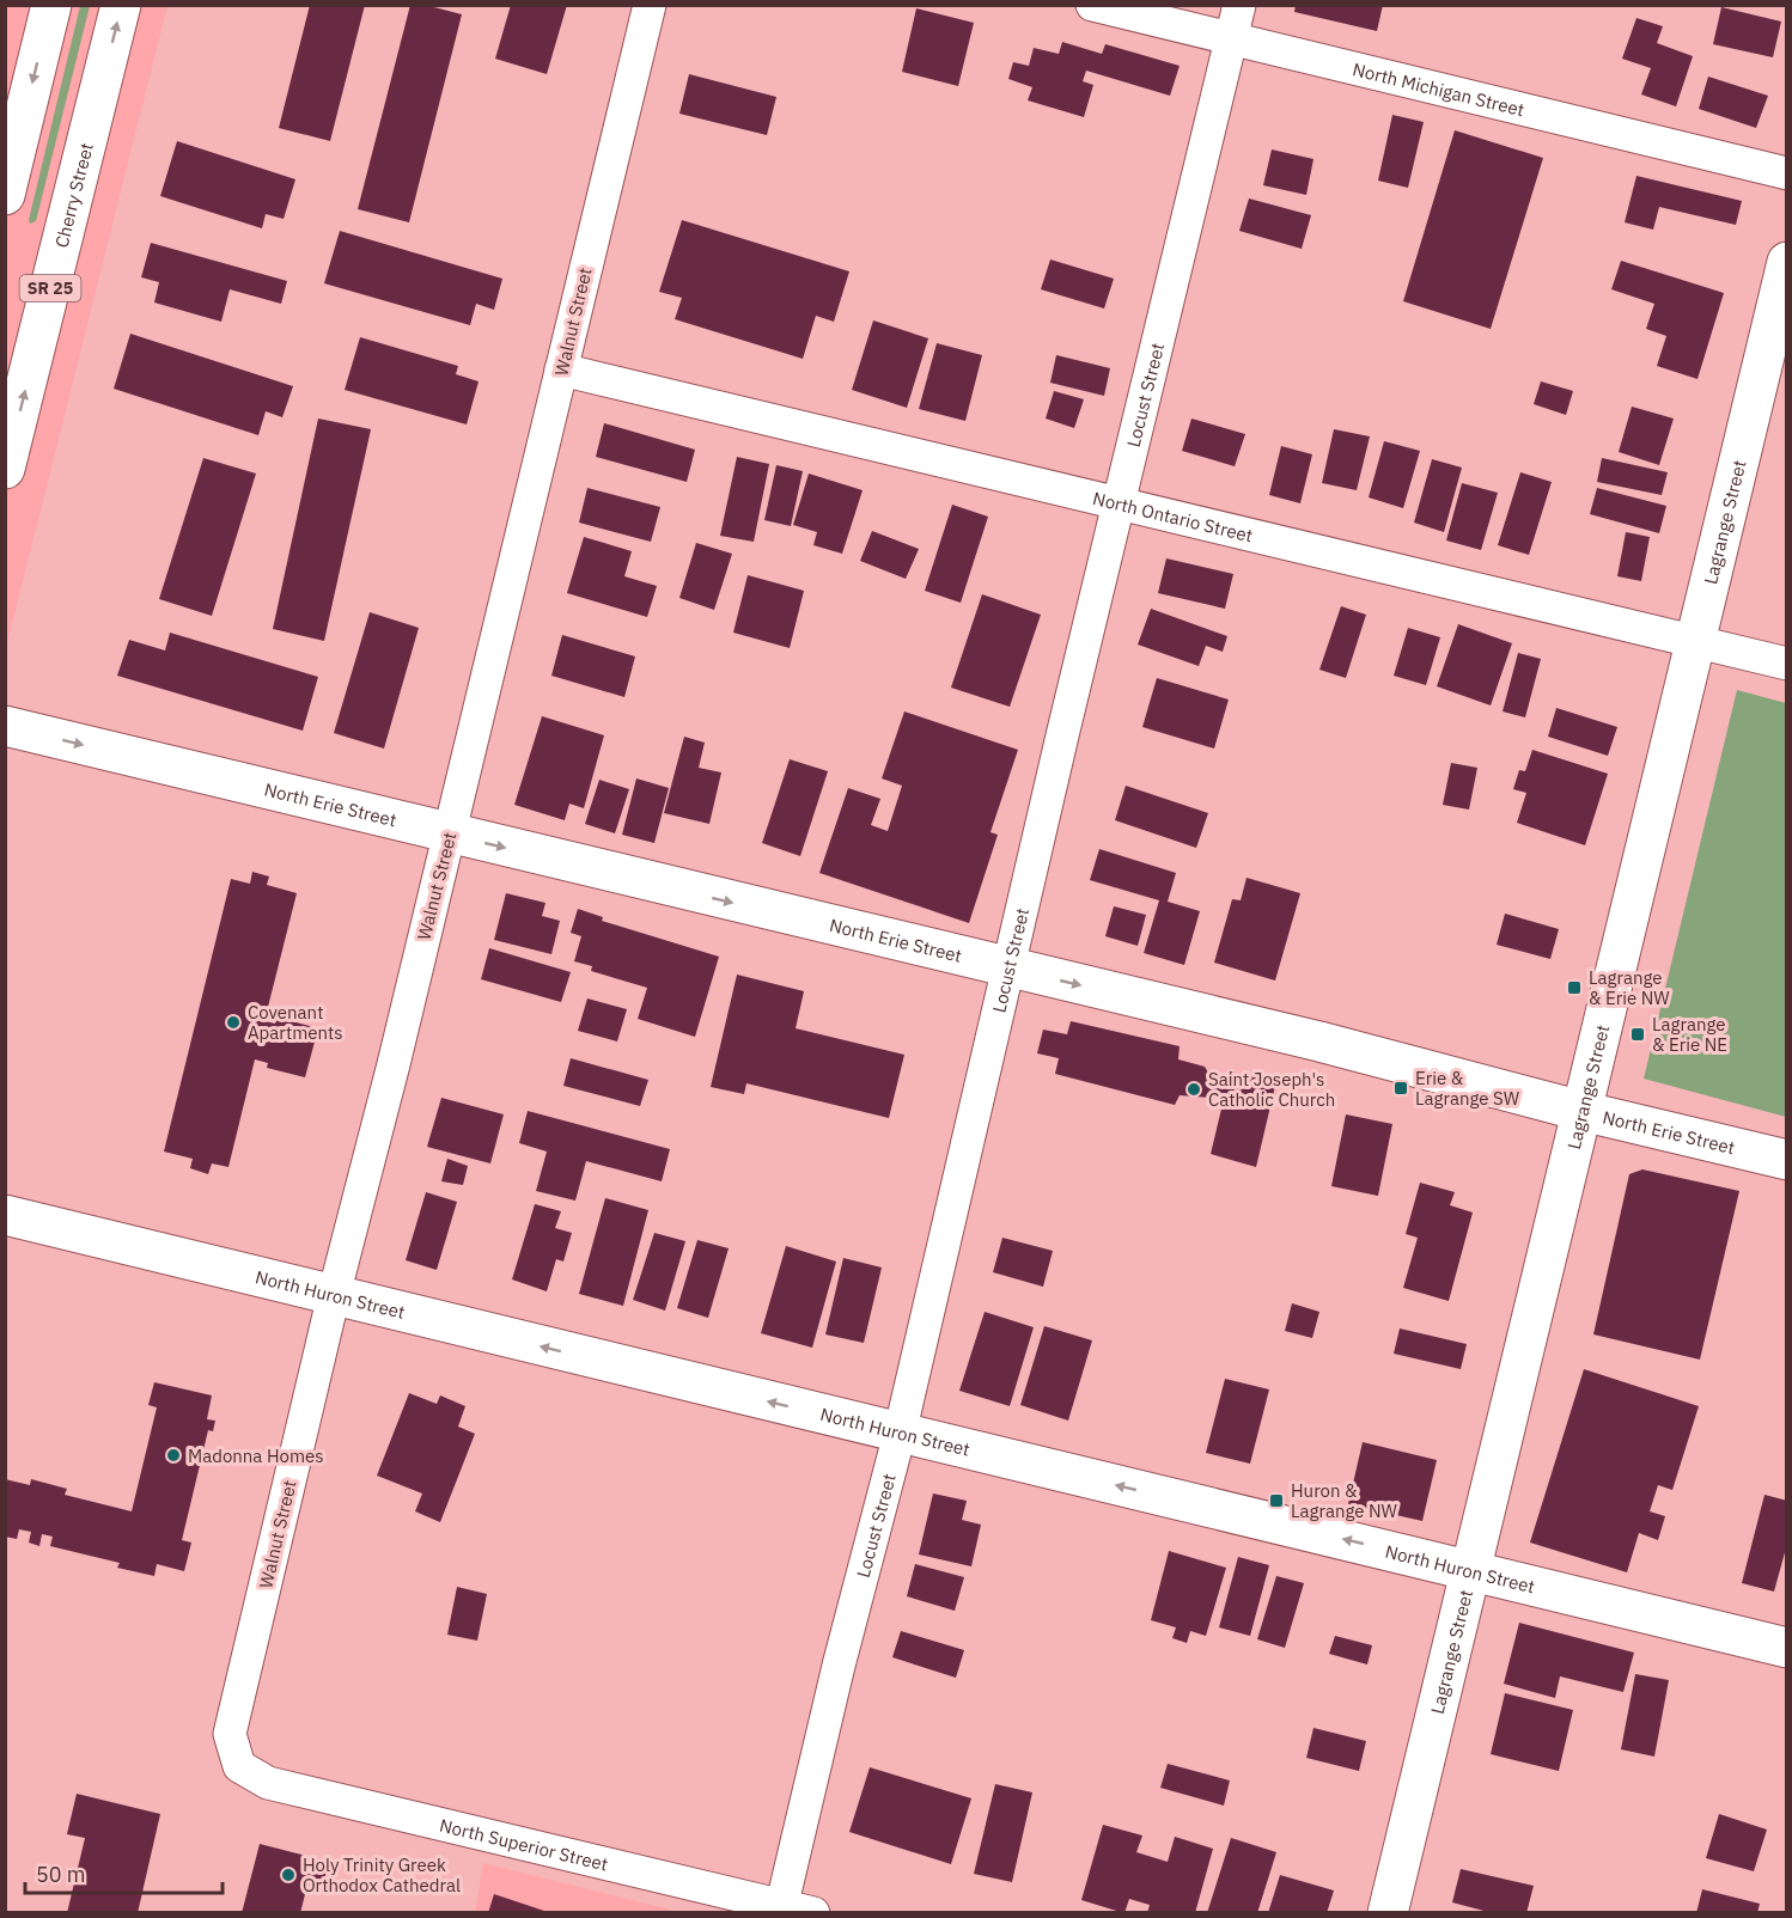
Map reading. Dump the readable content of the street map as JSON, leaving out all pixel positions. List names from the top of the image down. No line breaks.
{"streets":{"street":["North Michigan Street","Cherry Street","SR 25","Walnut Street","Locust Street","North Ontario Street","Lagrange Street","North Erie Street","North Huron Street","North Superior Street"]},"crossings":[["North Michigan Street","Locust Street"],["Walnut Street","North Ontario Street"],["Walnut Street","North Erie Street"],["Walnut Street","North Huron Street"],["Walnut Street","North Superior Street"],["Locust Street","North Ontario Street"],["Locust Street","North Erie Street"],["Locust Street","North Huron Street"],["Locust Street","North Superior Street"],["North Ontario Street","Lagrange Street"],["Lagrange Street","North Erie Street"],["Lagrange Street","North Huron Street"]],"one_way":["North Erie Street","North Huron Street"],"places":{"transit":["Lagrange & Erie NW","Lagrange & Erie NE","Erie & Lagrange SW","Huron & Lagrange NW"],"other":["Covenant Apartments","Saint Joseph's Catholic Church","Madonna Homes","Holy Trinity Greek Orthodox Cathedral"]},"scale_bar":"50 m"}
